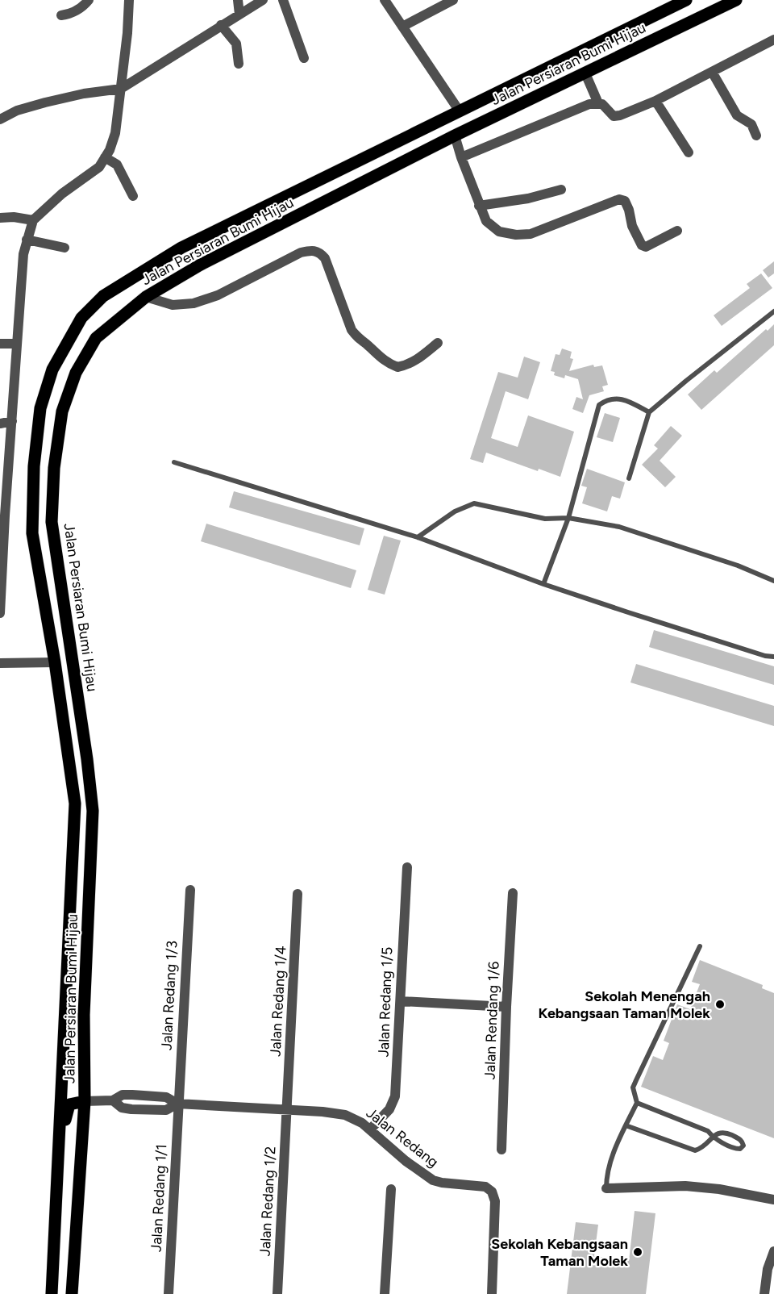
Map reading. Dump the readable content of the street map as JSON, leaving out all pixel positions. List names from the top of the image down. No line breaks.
{"streets":{"main road":["Jalan Persiaran Bumi Hijau"],"street":["Jalan Redang 1/3","Jalan Redang 1/4","Jalan Redang 1/5","Jalan Rendang 1/6","Jalan Redang","Jalan Redang 1/1","Jalan Redang 1/2"]},"crossings":[["Jalan Persiaran Bumi Hijau","Jalan Redang"],["Jalan Redang 1/3","Jalan Redang"],["Jalan Redang 1/3","Jalan Redang 1/1"],["Jalan Redang 1/4","Jalan Redang"],["Jalan Redang 1/4","Jalan Redang 1/2"],["Jalan Redang 1/5","Jalan Redang"],["Jalan Redang","Jalan Redang 1/1"],["Jalan Redang","Jalan Redang 1/2"]],"places":["Sekolah Menengah Kebangsaan Taman Molek","Sekolah Kebangsaan Taman Molek"]}
